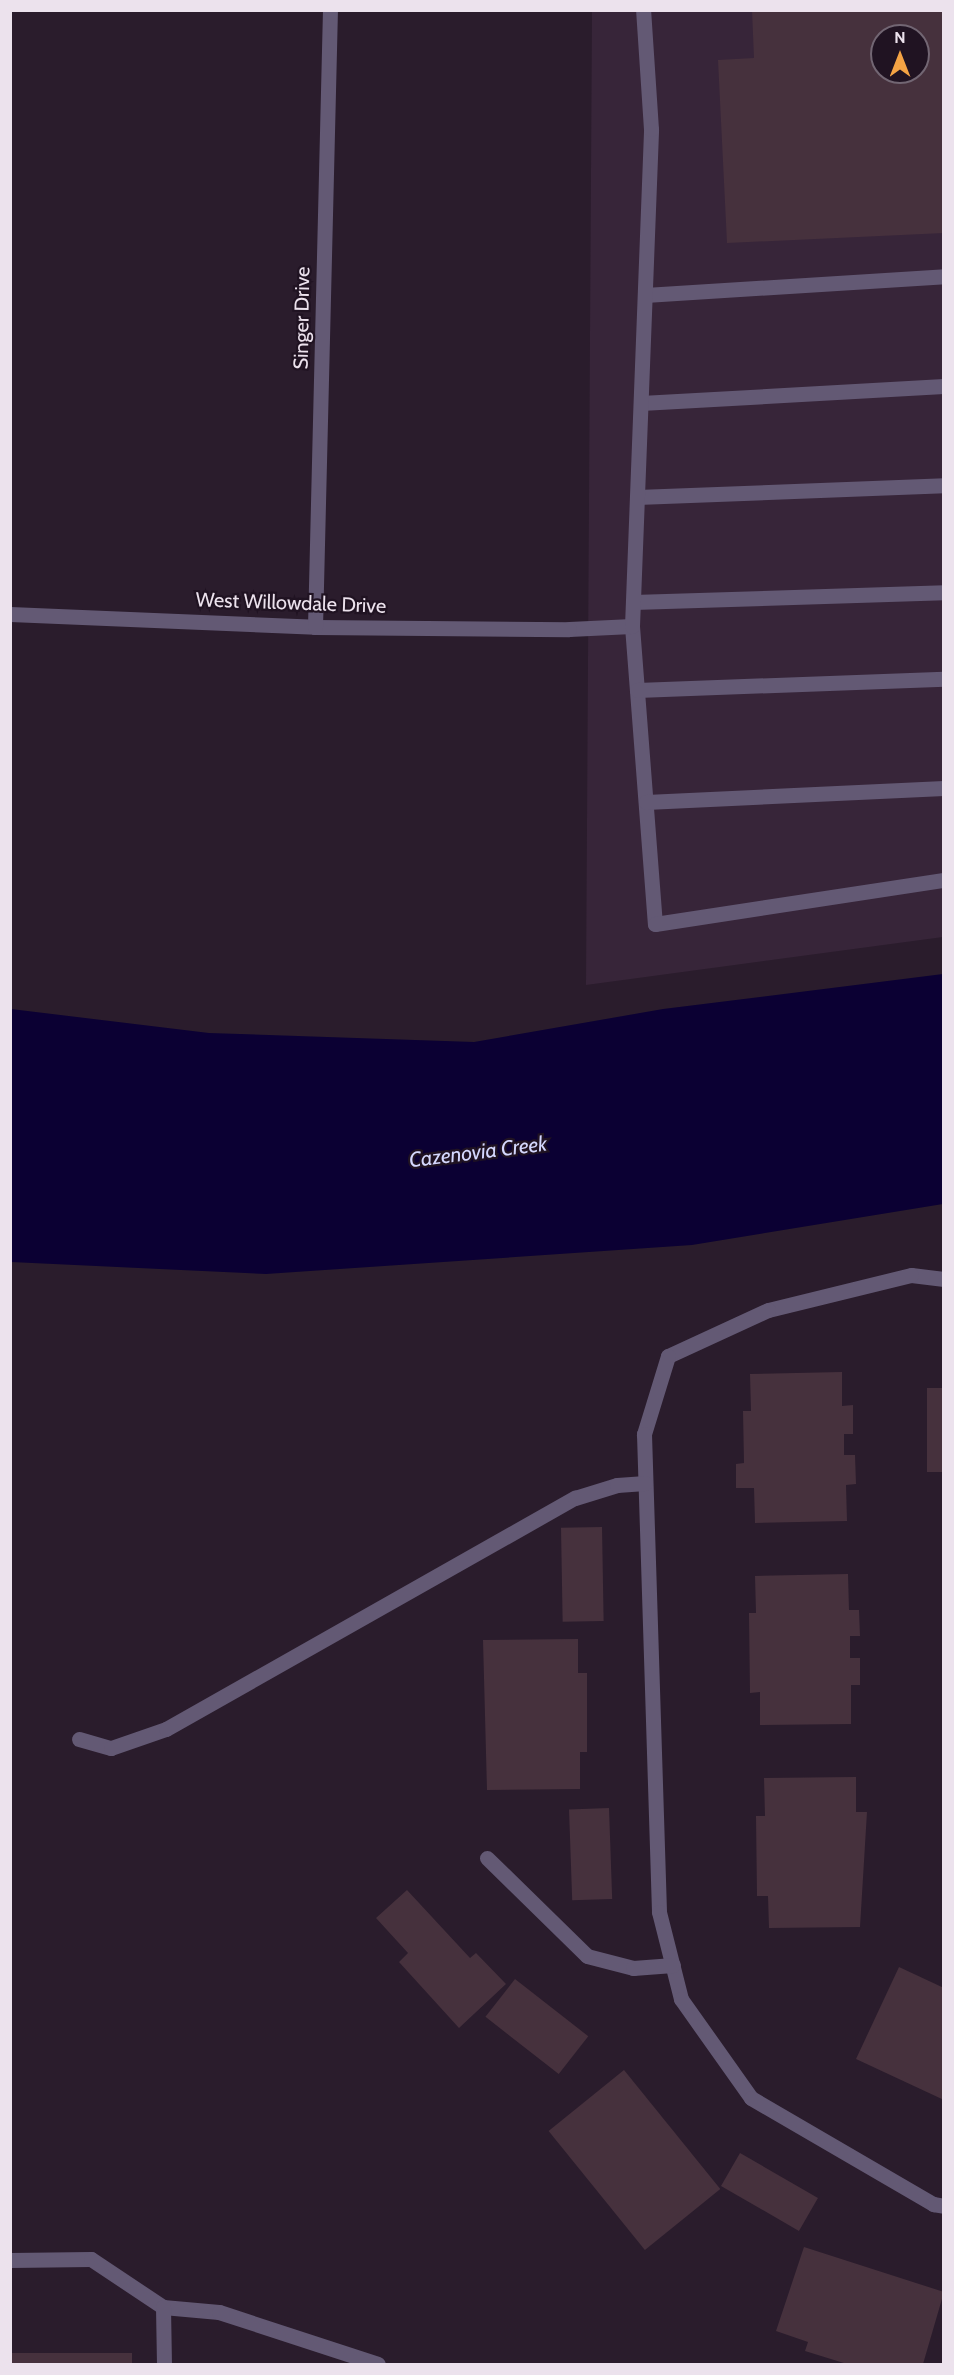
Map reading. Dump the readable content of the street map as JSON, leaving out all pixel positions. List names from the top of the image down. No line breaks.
{"streets":{"street":["Singer Drive","West Willowdale Drive"]},"crossings":[["Singer Drive","West Willowdale Drive"]],"water":["Cazenovia Creek"],"north":"top"}
